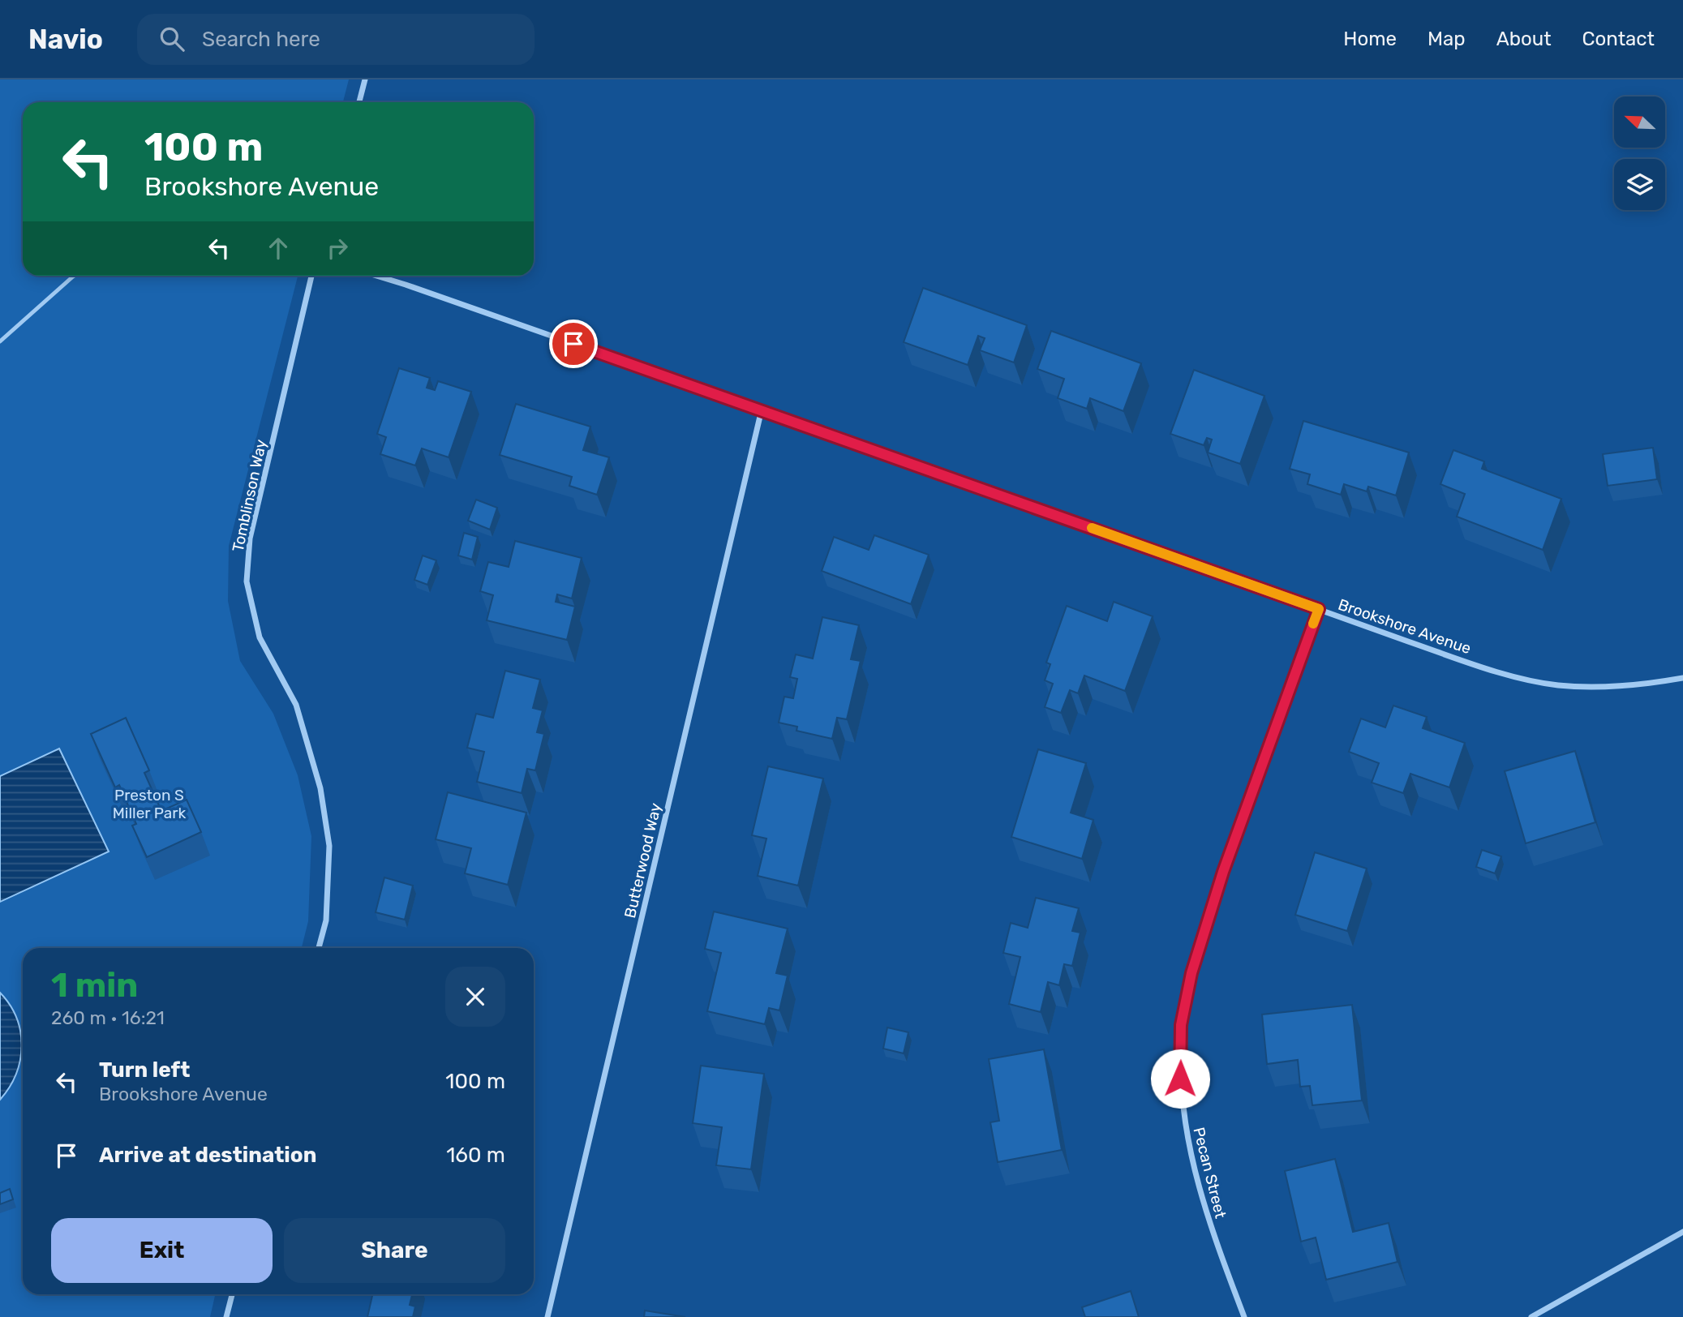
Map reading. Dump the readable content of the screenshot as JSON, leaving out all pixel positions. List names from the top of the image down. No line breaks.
{"streets":{"street":["Tomblinson Way","Brookshore Avenue","Butterwood Way","Pecan Street"]},"crossings":[["Brookshore Avenue","Butterwood Way"],["Brookshore Avenue","Pecan Street"]],"parks":["Preston S Miller Park"],"north":"top left","page":{"header":"Navio","search":"Search here","nav":["Home","Map","About","Contact"],"turn":["100 m","Brookshore Avenue"],"heading":["1 min","260 m · 16:21"],"list":[{"name":"Turn left","note":"Brookshore Avenue","value":"100 m"},{"name":"Arrive at destination","value":"160 m"}],"buttons":["Exit","Share"]}}
